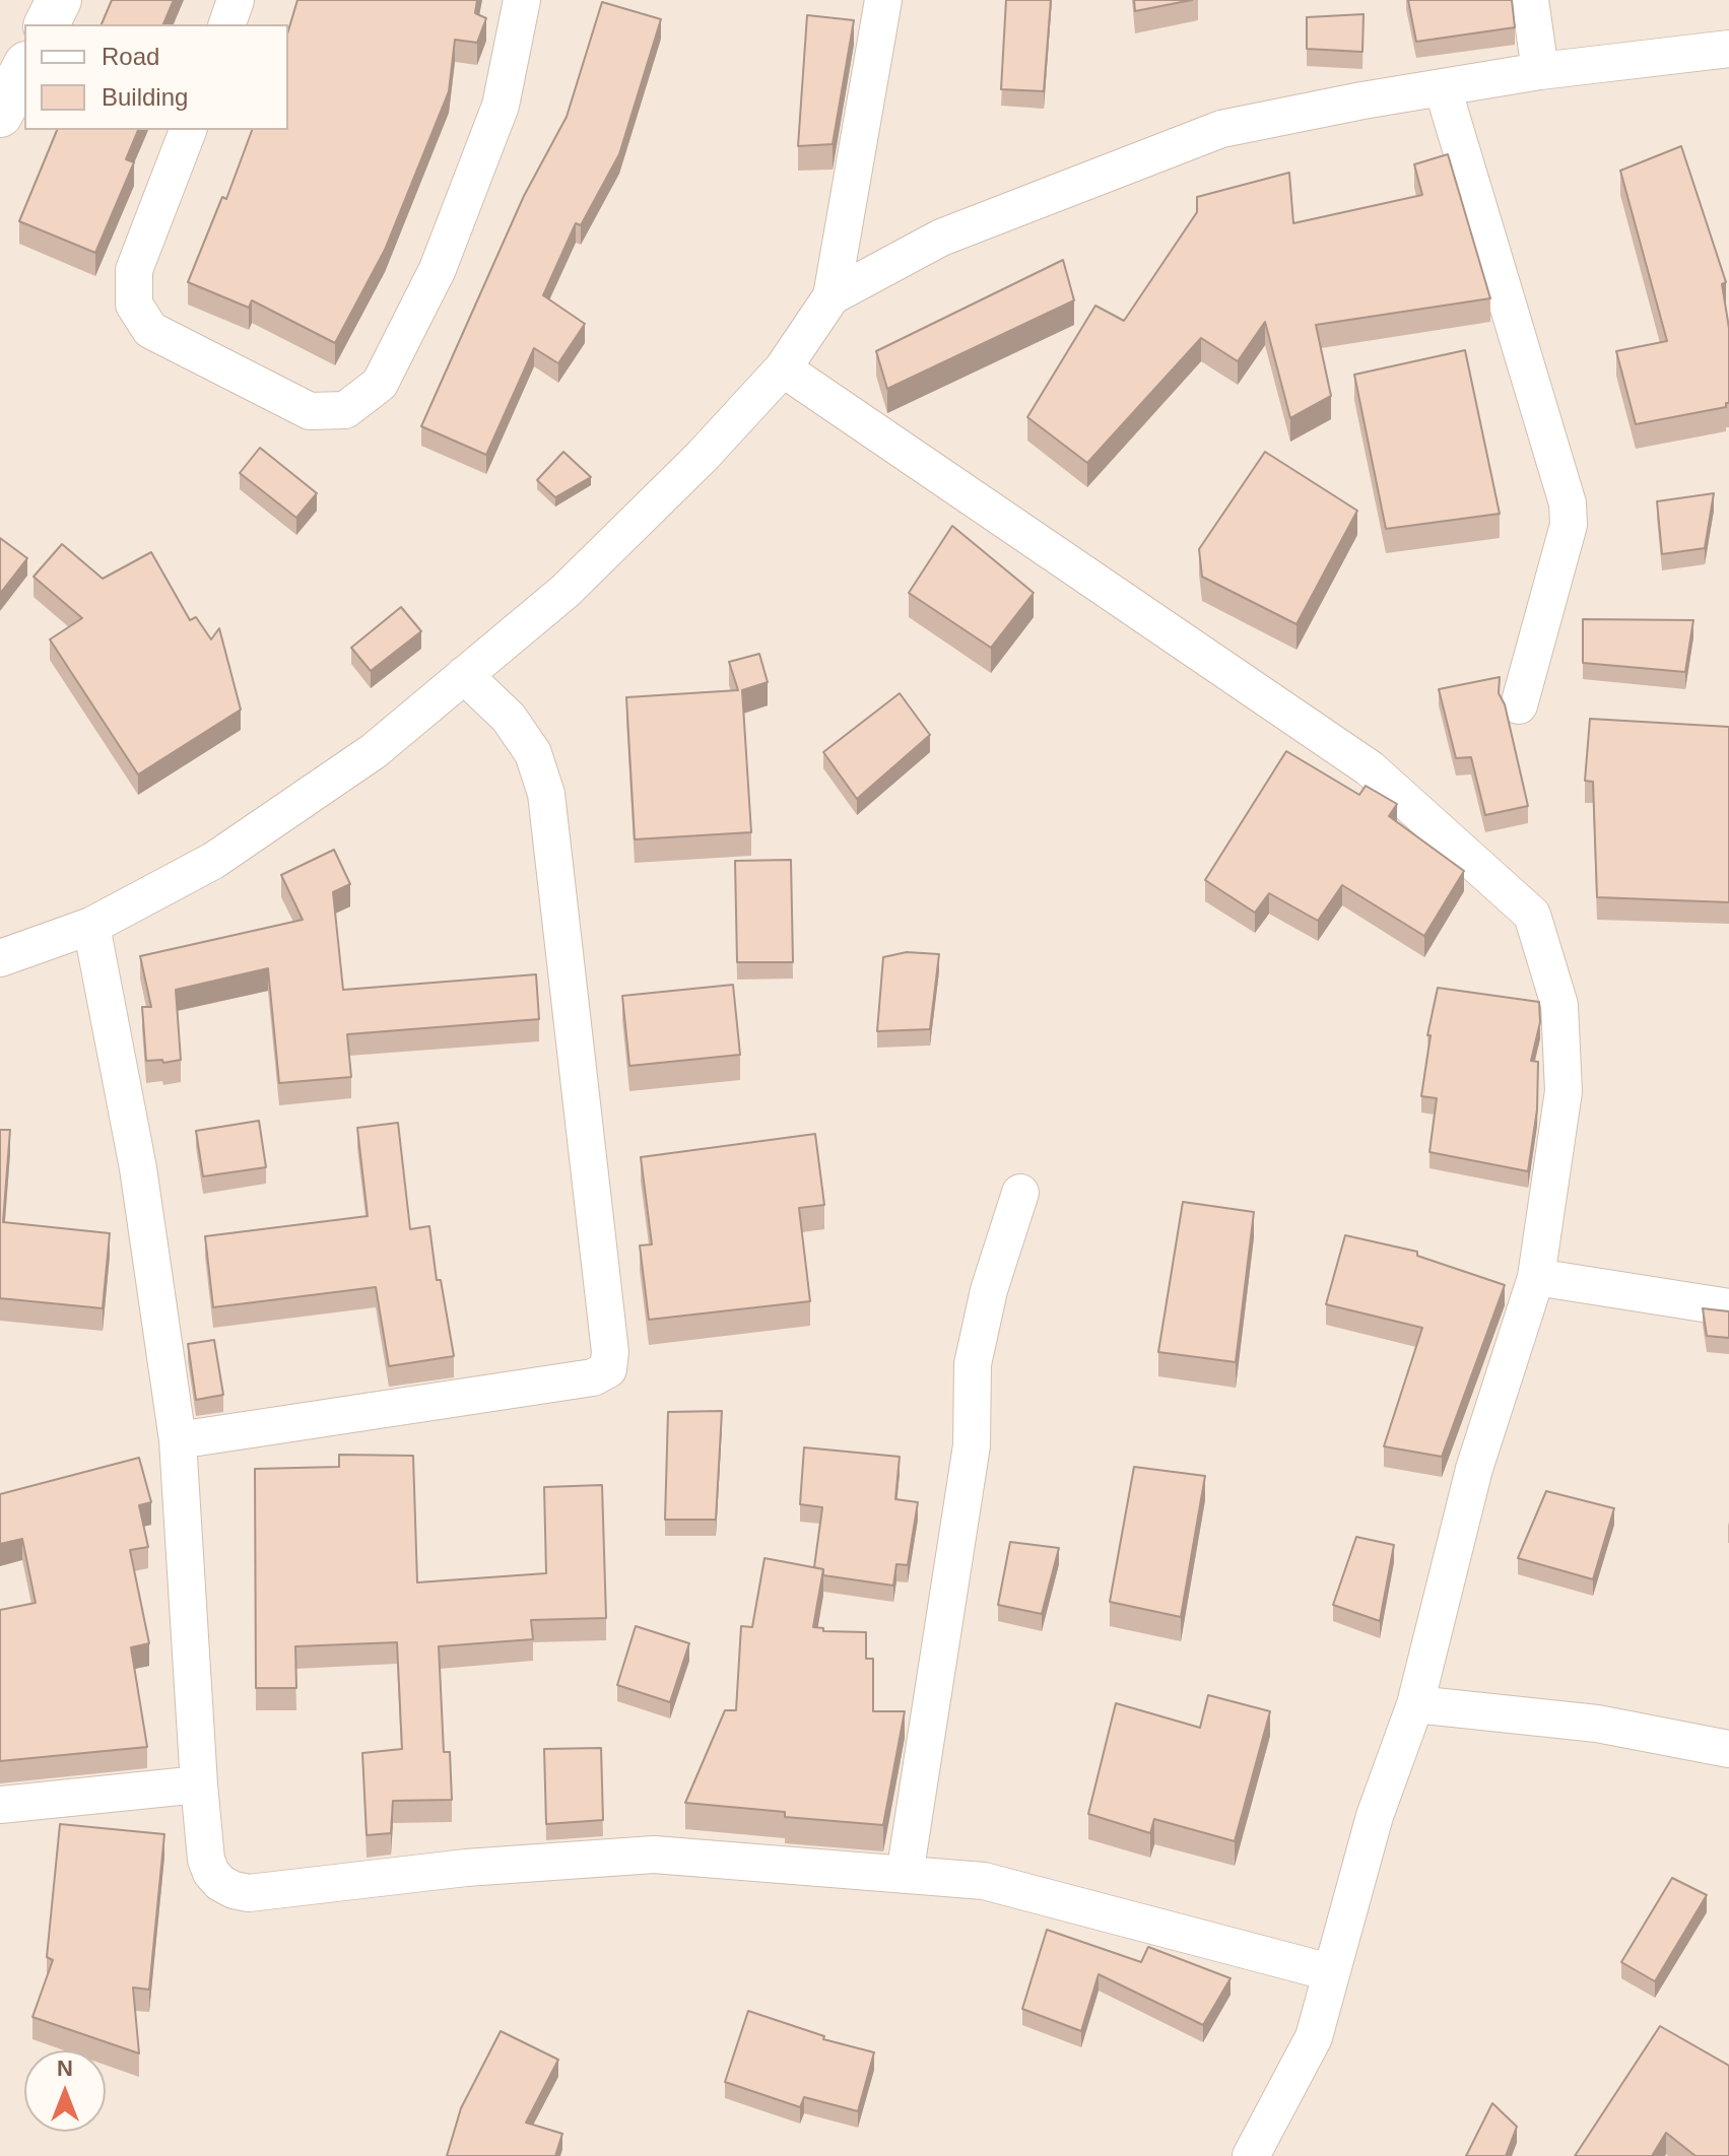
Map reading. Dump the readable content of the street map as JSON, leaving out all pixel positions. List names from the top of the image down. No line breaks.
{"legend":["Road","Building"],"north":"top"}
